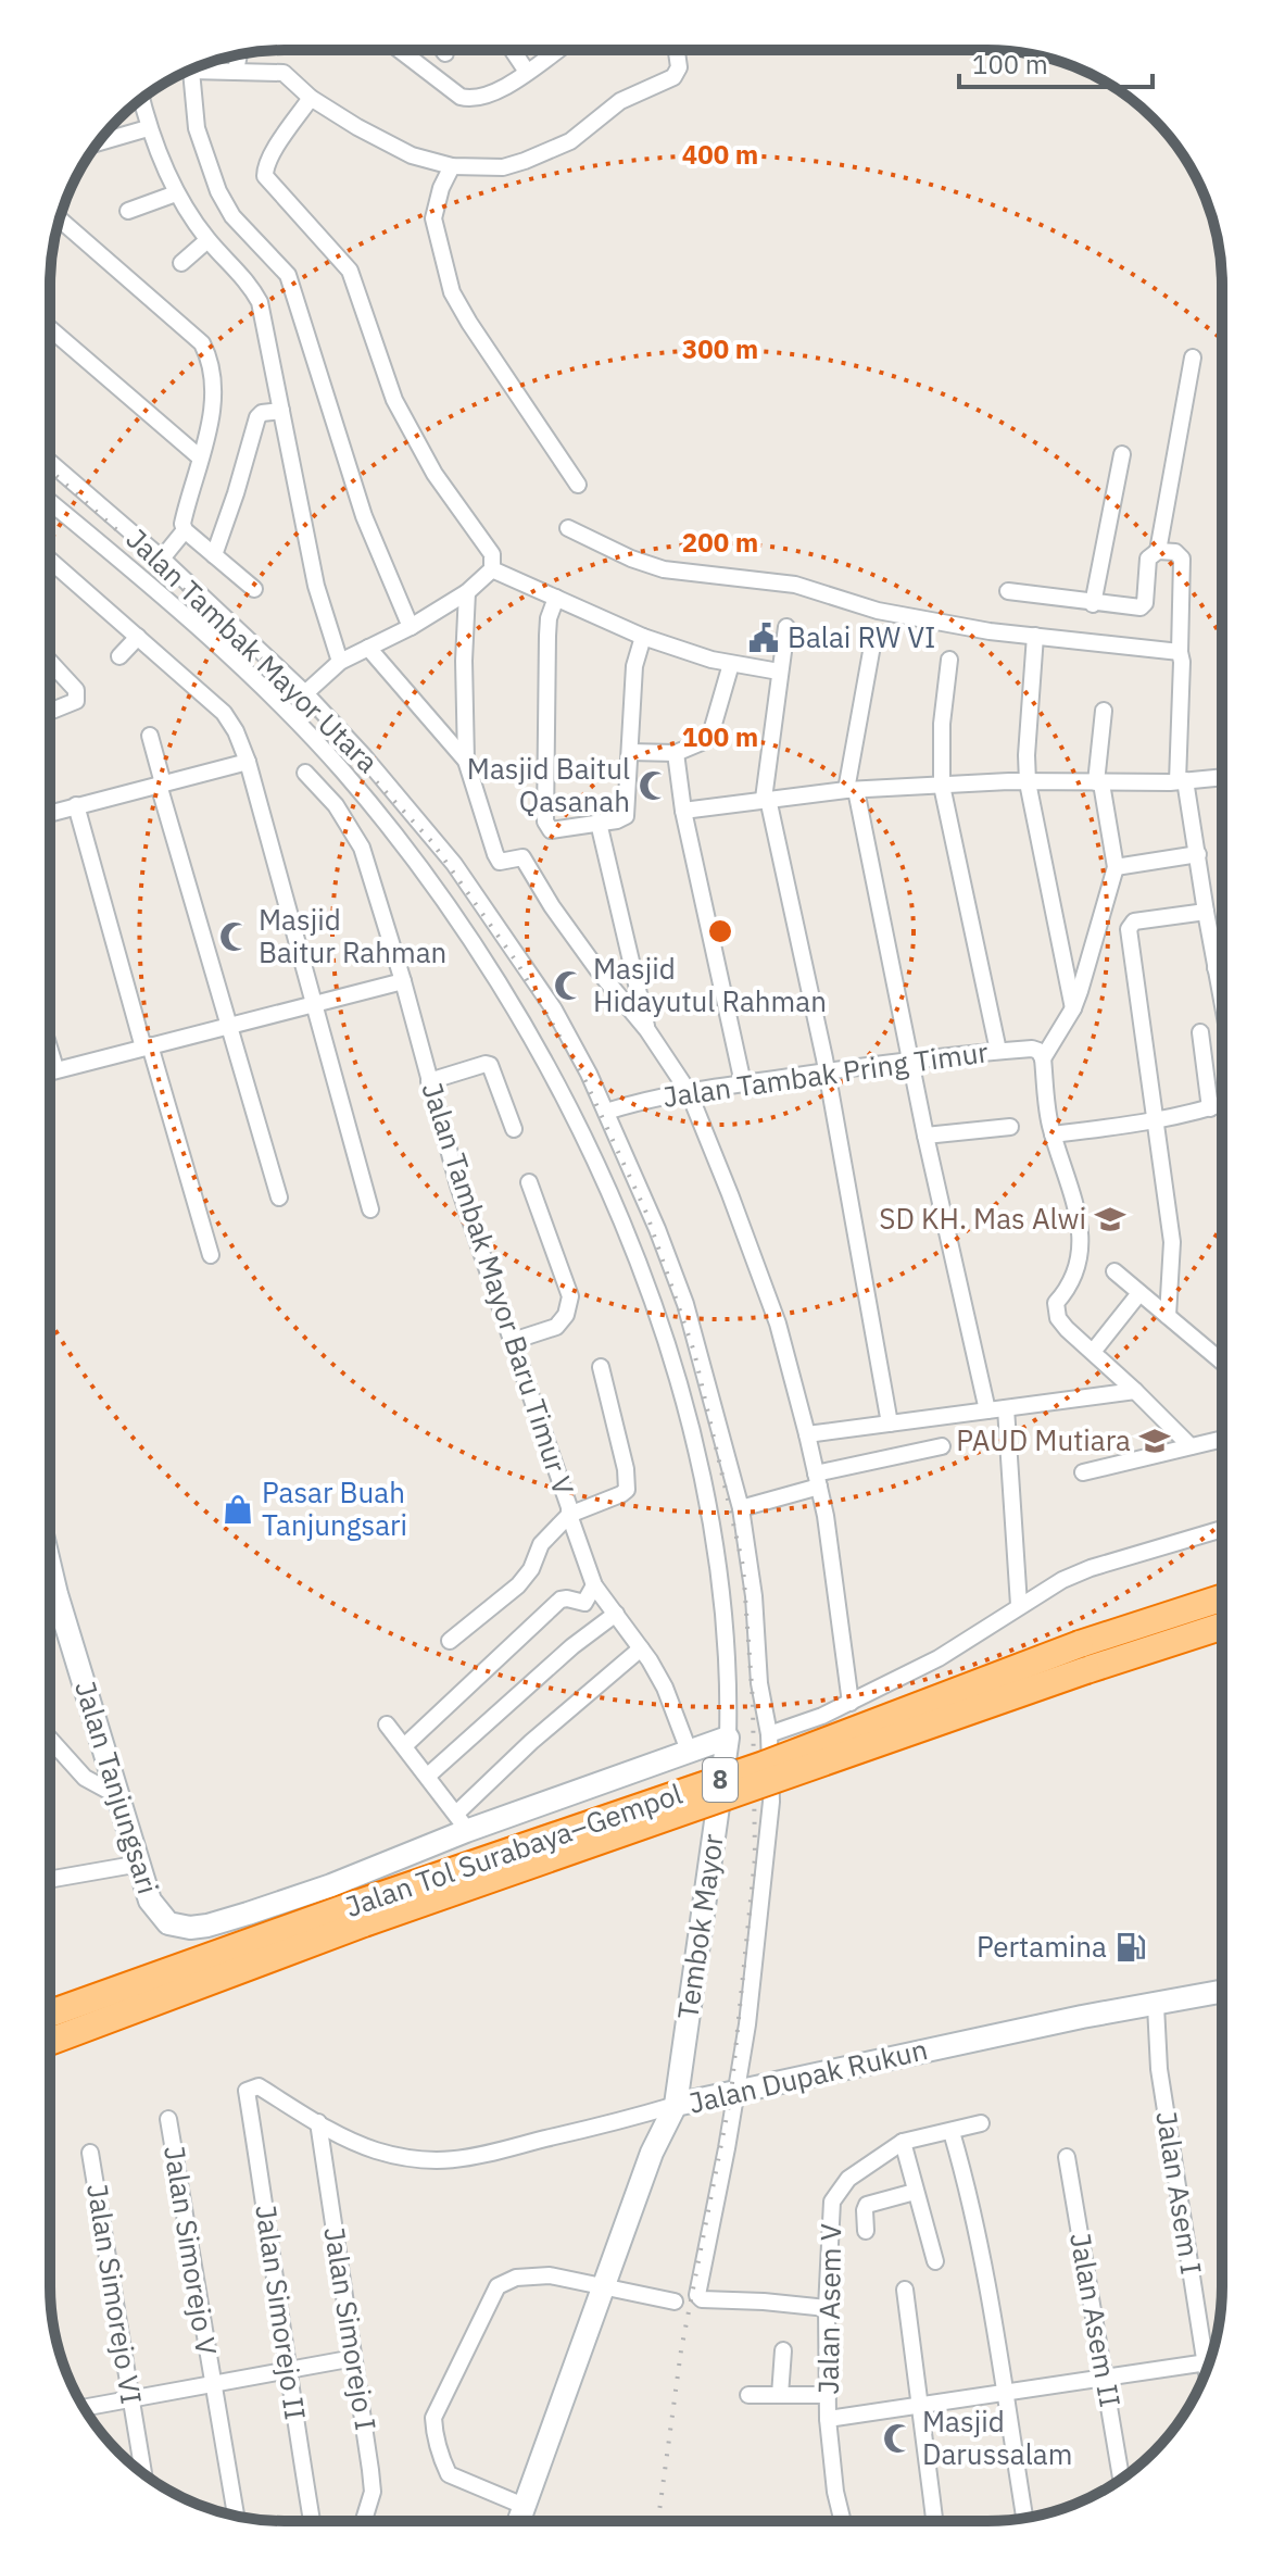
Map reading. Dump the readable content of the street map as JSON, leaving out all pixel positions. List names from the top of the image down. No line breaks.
{"streets":{"highway":["8","Jalan Tol Surabaya–Gempol"],"main road":["Jalan Tanjungsari","Tembok Mayor","Jalan Dupak Rukun"],"street":["Jalan Tambak Mayor Utara","Jalan Tambak Pring Timur","Jalan Tambak Mayor Baru Timur V","Jalan Asem I","Jalan Simorejo V","Jalan Simorejo VI","Jalan Asem V","Jalan Simorejo II","Jalan Asem II","Jalan Simorejo I"]},"crossings":[["Jalan Tambak Mayor Utara","Jalan Tambak Pring Timur"],["Jalan Tambak Mayor Utara","Jalan Dupak Rukun"],["Jalan Tambak Mayor Utara","Jalan Asem V"],["Tembok Mayor","Jalan Dupak Rukun"],["Jalan Dupak Rukun","Jalan Asem I"],["Jalan Simorejo II","Jalan Simorejo I"]],"places":{"public building":["Balai RW VI"],"mosque":["Masjid Baitul Qasanah","Masjid Baitur Rahman","Masjid Hidayutul Rahman","Masjid Darussalam"],"school or university":["SD KH. Mas Alwi","PAUD Mutiara"],"shop":["Pasar Buah Tanjungsari"],"fuel station":["Pertamina"]},"scale_bar":"100 m","rings":["400 m","300 m","200 m","100 m"]}
